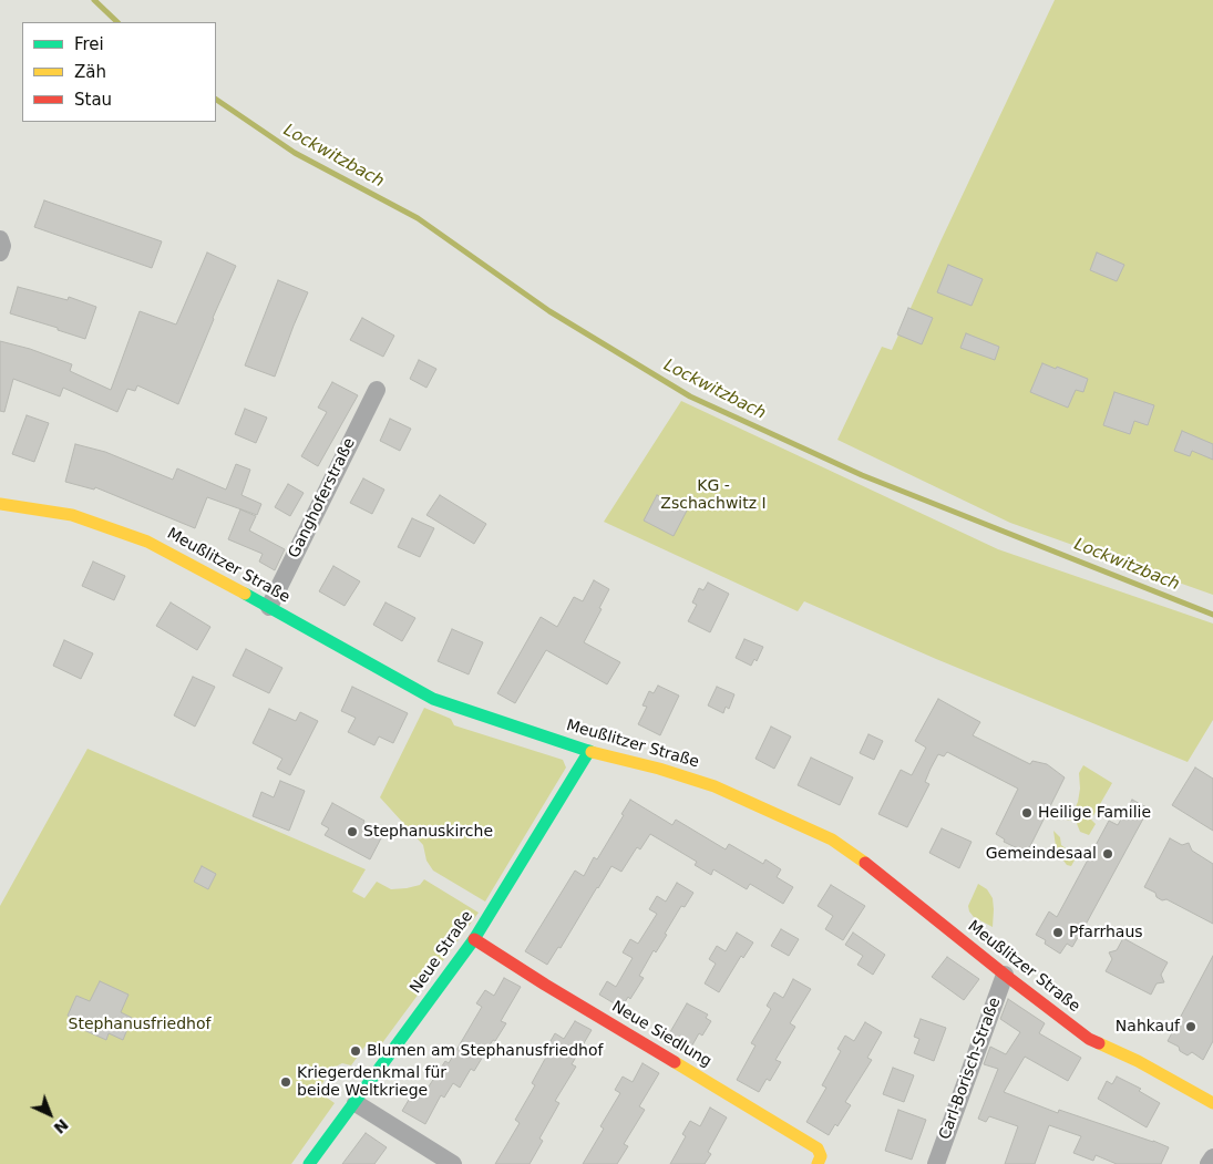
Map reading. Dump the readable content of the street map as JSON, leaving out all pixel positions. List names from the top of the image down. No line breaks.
{"streets":{"street":["Ganghoferstraße","Meußlitzer Straße","Neue Straße","Neue Siedlung","Carl-Borisch-Straße"]},"crossings":[["Ganghoferstraße","Meußlitzer Straße"],["Meußlitzer Straße","Neue Straße"],["Meußlitzer Straße","Carl-Borisch-Straße"],["Neue Straße","Neue Siedlung"]],"water":["Lockwitzbach"],"parks":["KG - Zschachwitz I","Stephanusfriedhof"],"places":["Heilige Familie","Stephanuskirche","Gemeindesaal","Pfarrhaus","Nahkauf","Blumen am Stephanusfriedhof","Kriegerdenkmal für beide Weltkriege"],"legend":["Frei","Zäh","Stau"],"north":"bottom right"}
